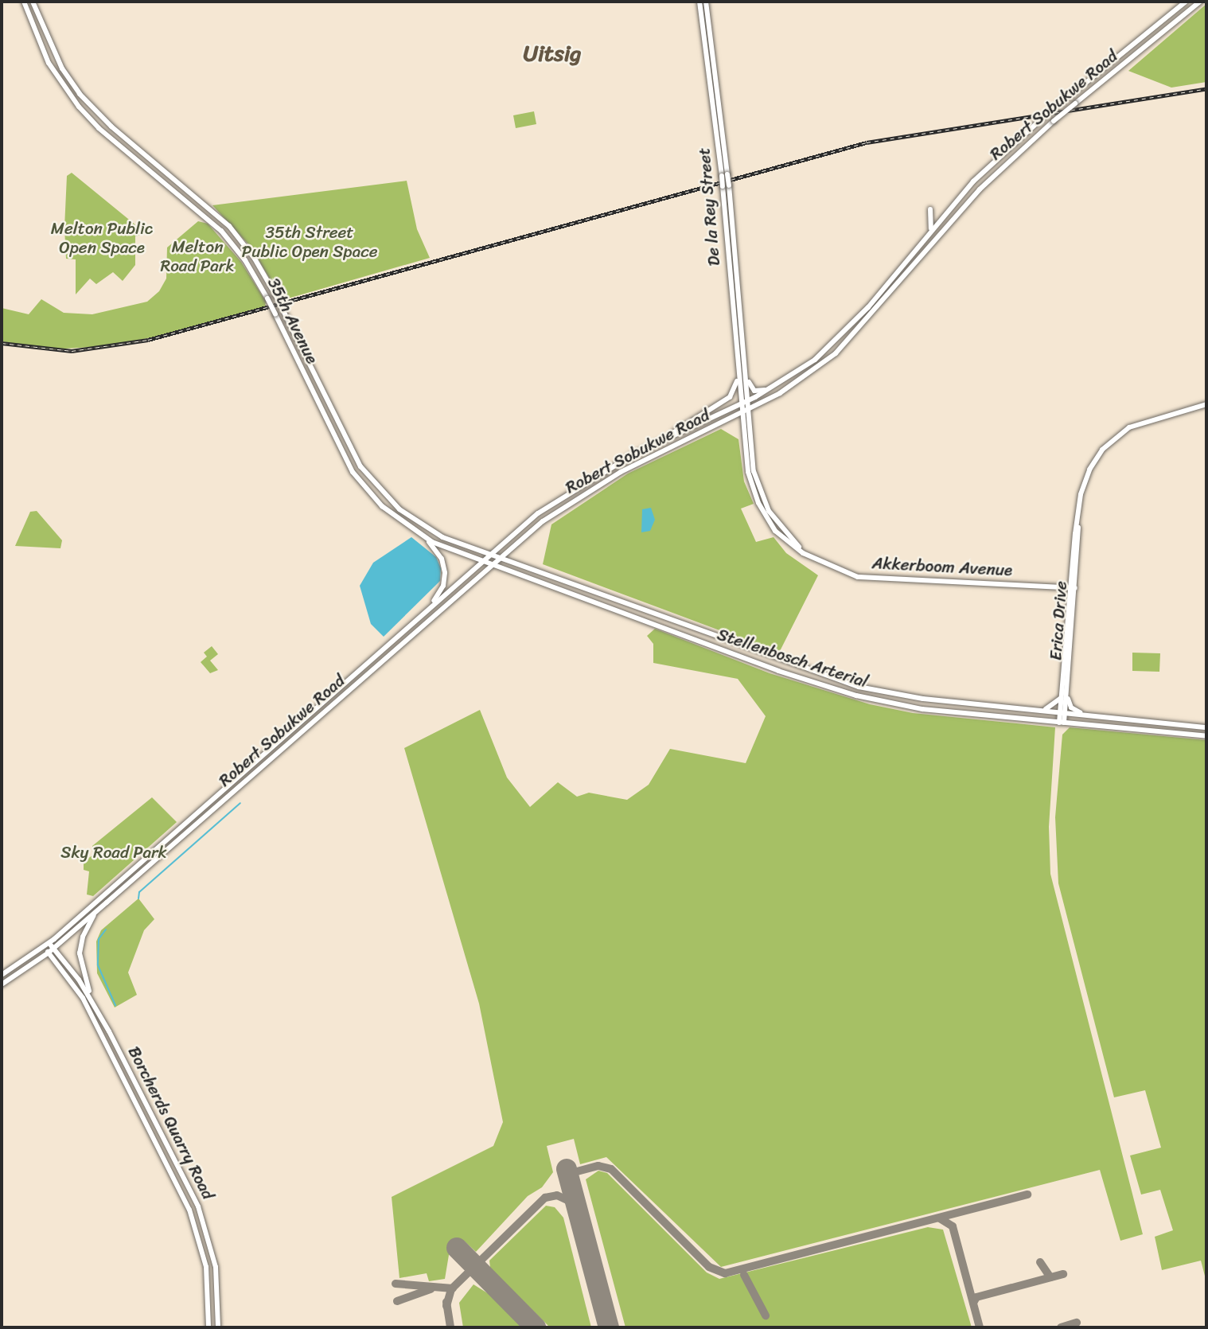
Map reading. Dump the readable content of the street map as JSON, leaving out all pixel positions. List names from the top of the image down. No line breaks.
{"streets":{"main road":["Robert Sobukwe Road","De la Rey Street","35th Avenue","Akkerboom Avenue","Erica Drive","Stellenbosch Arterial","Borcherds Quarry Road"]},"crossings":[["Robert Sobukwe Road","De la Rey Street"],["Robert Sobukwe Road","35th Avenue"],["Robert Sobukwe Road","Akkerboom Avenue"],["Robert Sobukwe Road","Stellenbosch Arterial"],["Robert Sobukwe Road","Borcherds Quarry Road"],["De la Rey Street","Akkerboom Avenue"],["35th Avenue","Stellenbosch Arterial"],["Akkerboom Avenue","Erica Drive"],["Erica Drive","Stellenbosch Arterial"]],"districts":["Uitsig"],"parks":["Melton Public Open Space","35th Street Public Open Space","Melton Road Park","Sky Road Park"]}
